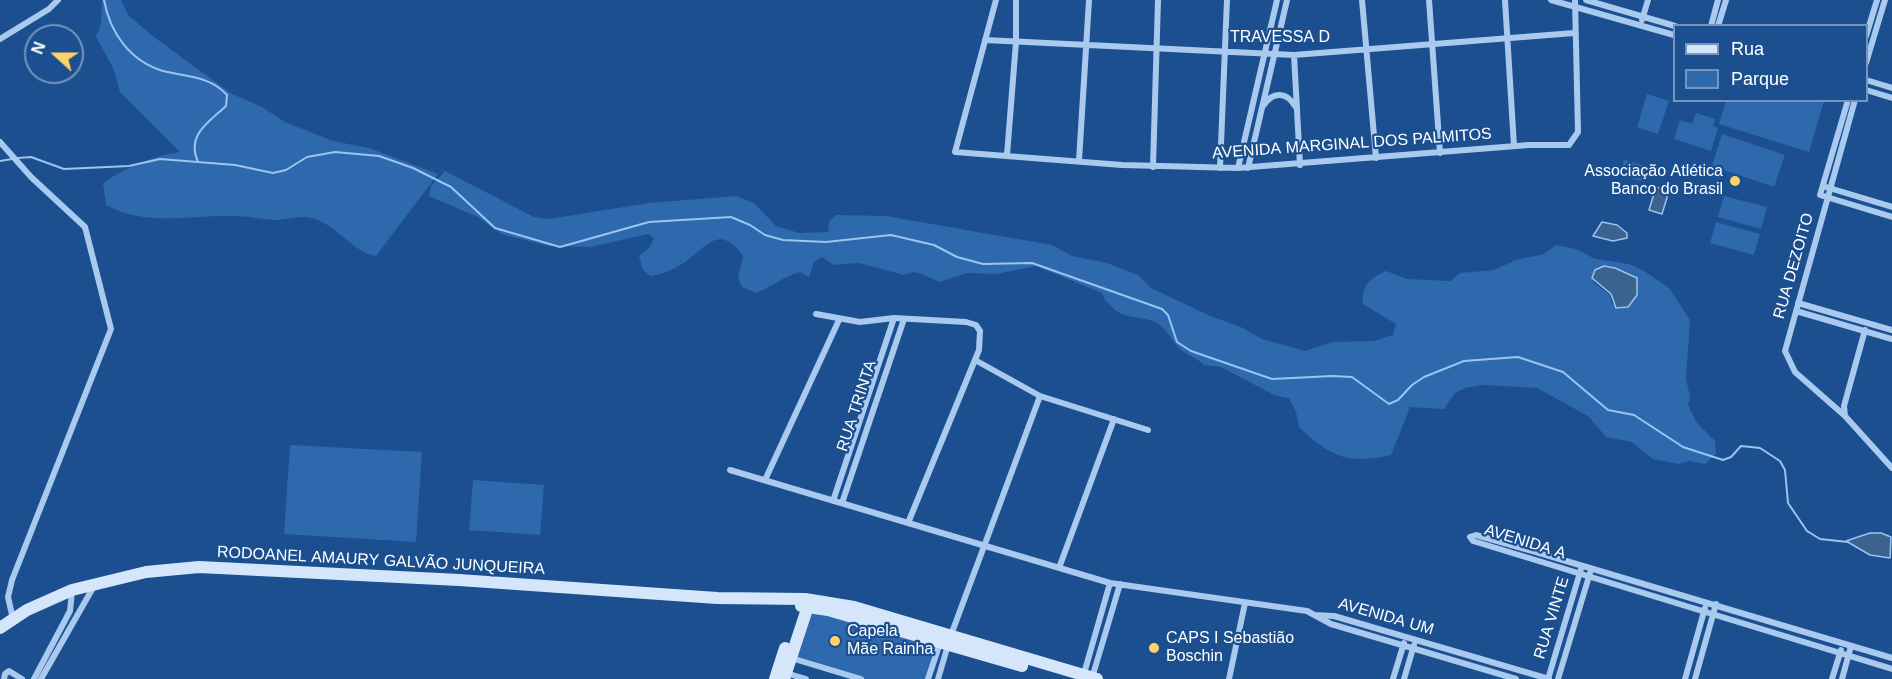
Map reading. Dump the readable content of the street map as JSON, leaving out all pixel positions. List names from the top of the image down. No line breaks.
{"streets":{"main road":["RODOANEL AMAURY GALVÃO JUNQUEIRA"],"street":["TRAVESSA D","AVENIDA MARGINAL DOS PALMITOS","RUA DEZOITO","RUA TRINTA","AVENIDA A","AVENIDA UM","RUA VINTE"]},"crossings":[["TRAVESSA D","AVENIDA MARGINAL DOS PALMITOS"],["AVENIDA A","RUA VINTE"],["AVENIDA UM","RUA VINTE"]],"places":["Associação Atlética Banco do Brasil","Capela Mãe Rainha","CAPS I Sebastião Boschin"],"legend":["Rua","Parque"],"north":"left"}
